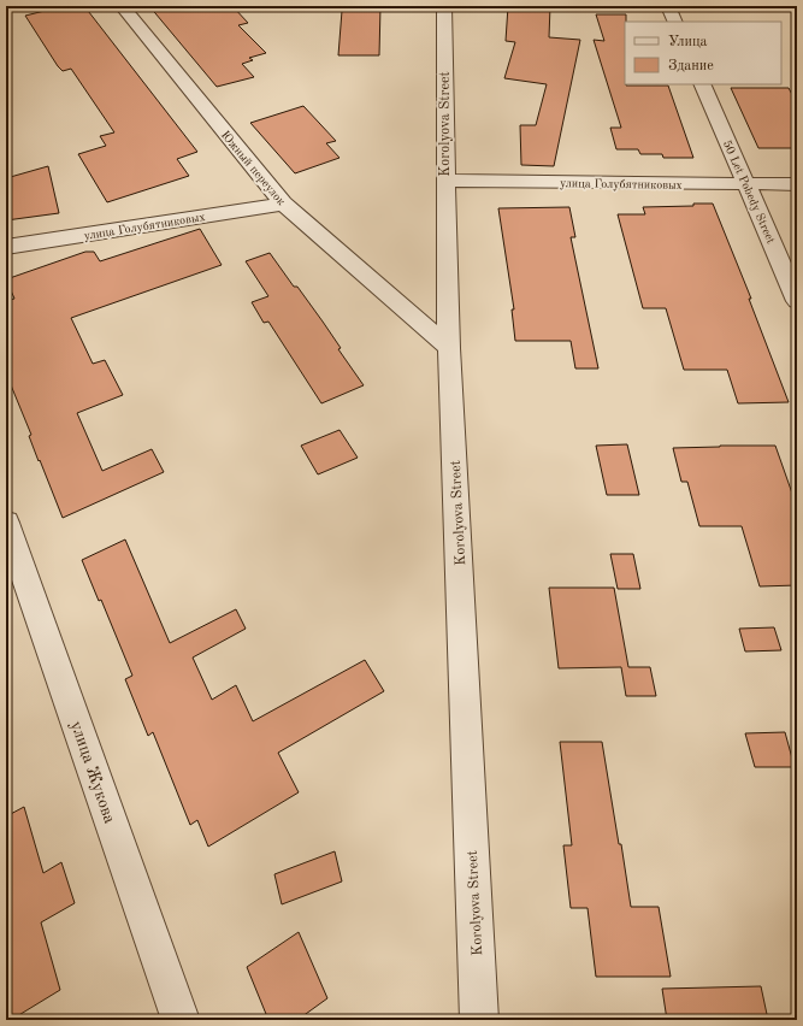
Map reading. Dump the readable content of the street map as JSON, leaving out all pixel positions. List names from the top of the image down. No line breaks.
{"streets":{"street":["Korolyova Street","Южный переулок","улица Голубятниковых","50 Let Pobedy Street","улица Жукова"]},"crossings":[["Korolyova Street","Южный переулок"],["Korolyova Street","улица Голубятниковых"],["Южный переулок","улица Голубятниковых"],["улица Голубятниковых","50 Let Pobedy Street"]],"legend":["Улица","Здание"]}
